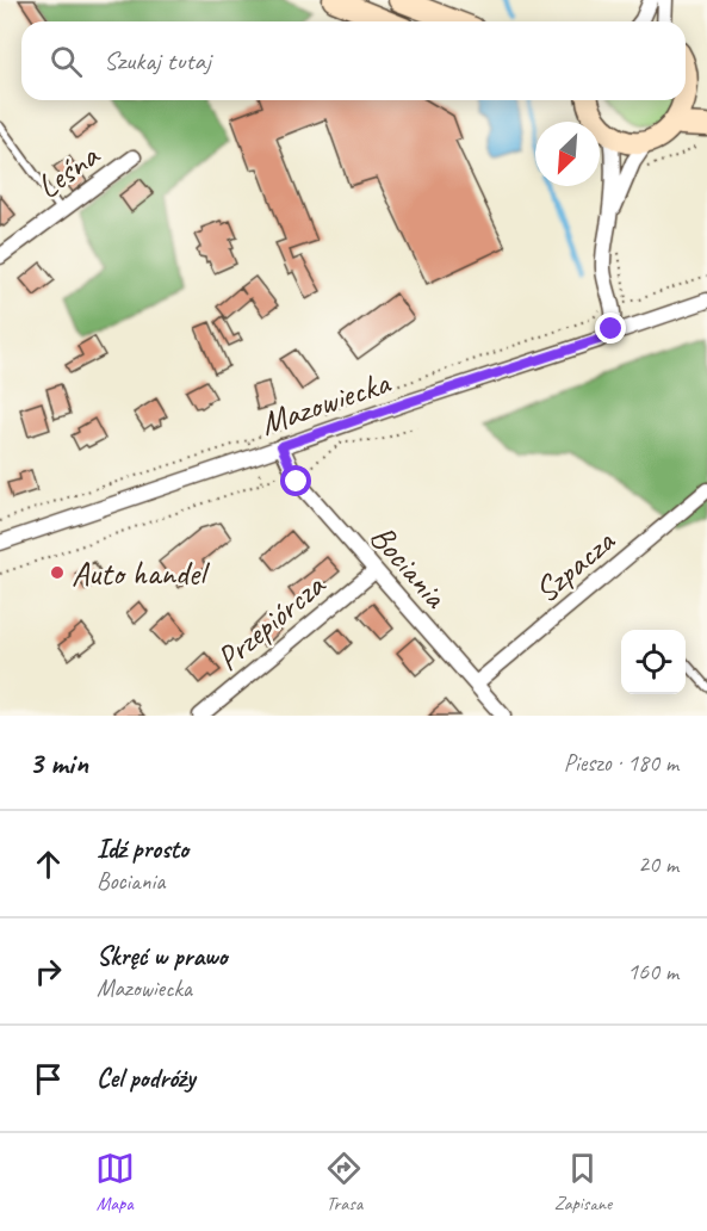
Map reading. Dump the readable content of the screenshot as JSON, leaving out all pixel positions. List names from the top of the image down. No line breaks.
{"streets":{"street":["Leśna","Mazowiecka","Bociania","Szpacza","Przepiórcza"]},"crossings":[["Mazowiecka","Bociania"],["Bociania","Szpacza"],["Bociania","Przepiórcza"]],"places":["Auto handel"],"north":"bottom left","page":{"search":"Szukaj tutaj","heading":["3 min","Pieszo · 180 m"],"list":[["Idź prosto","Bociania","20 m"],["Skręć w prawo","Mazowiecka","160 m"],"Cel podróży"],"nav":["Mapa","Trasa","Zapisane"]}}
